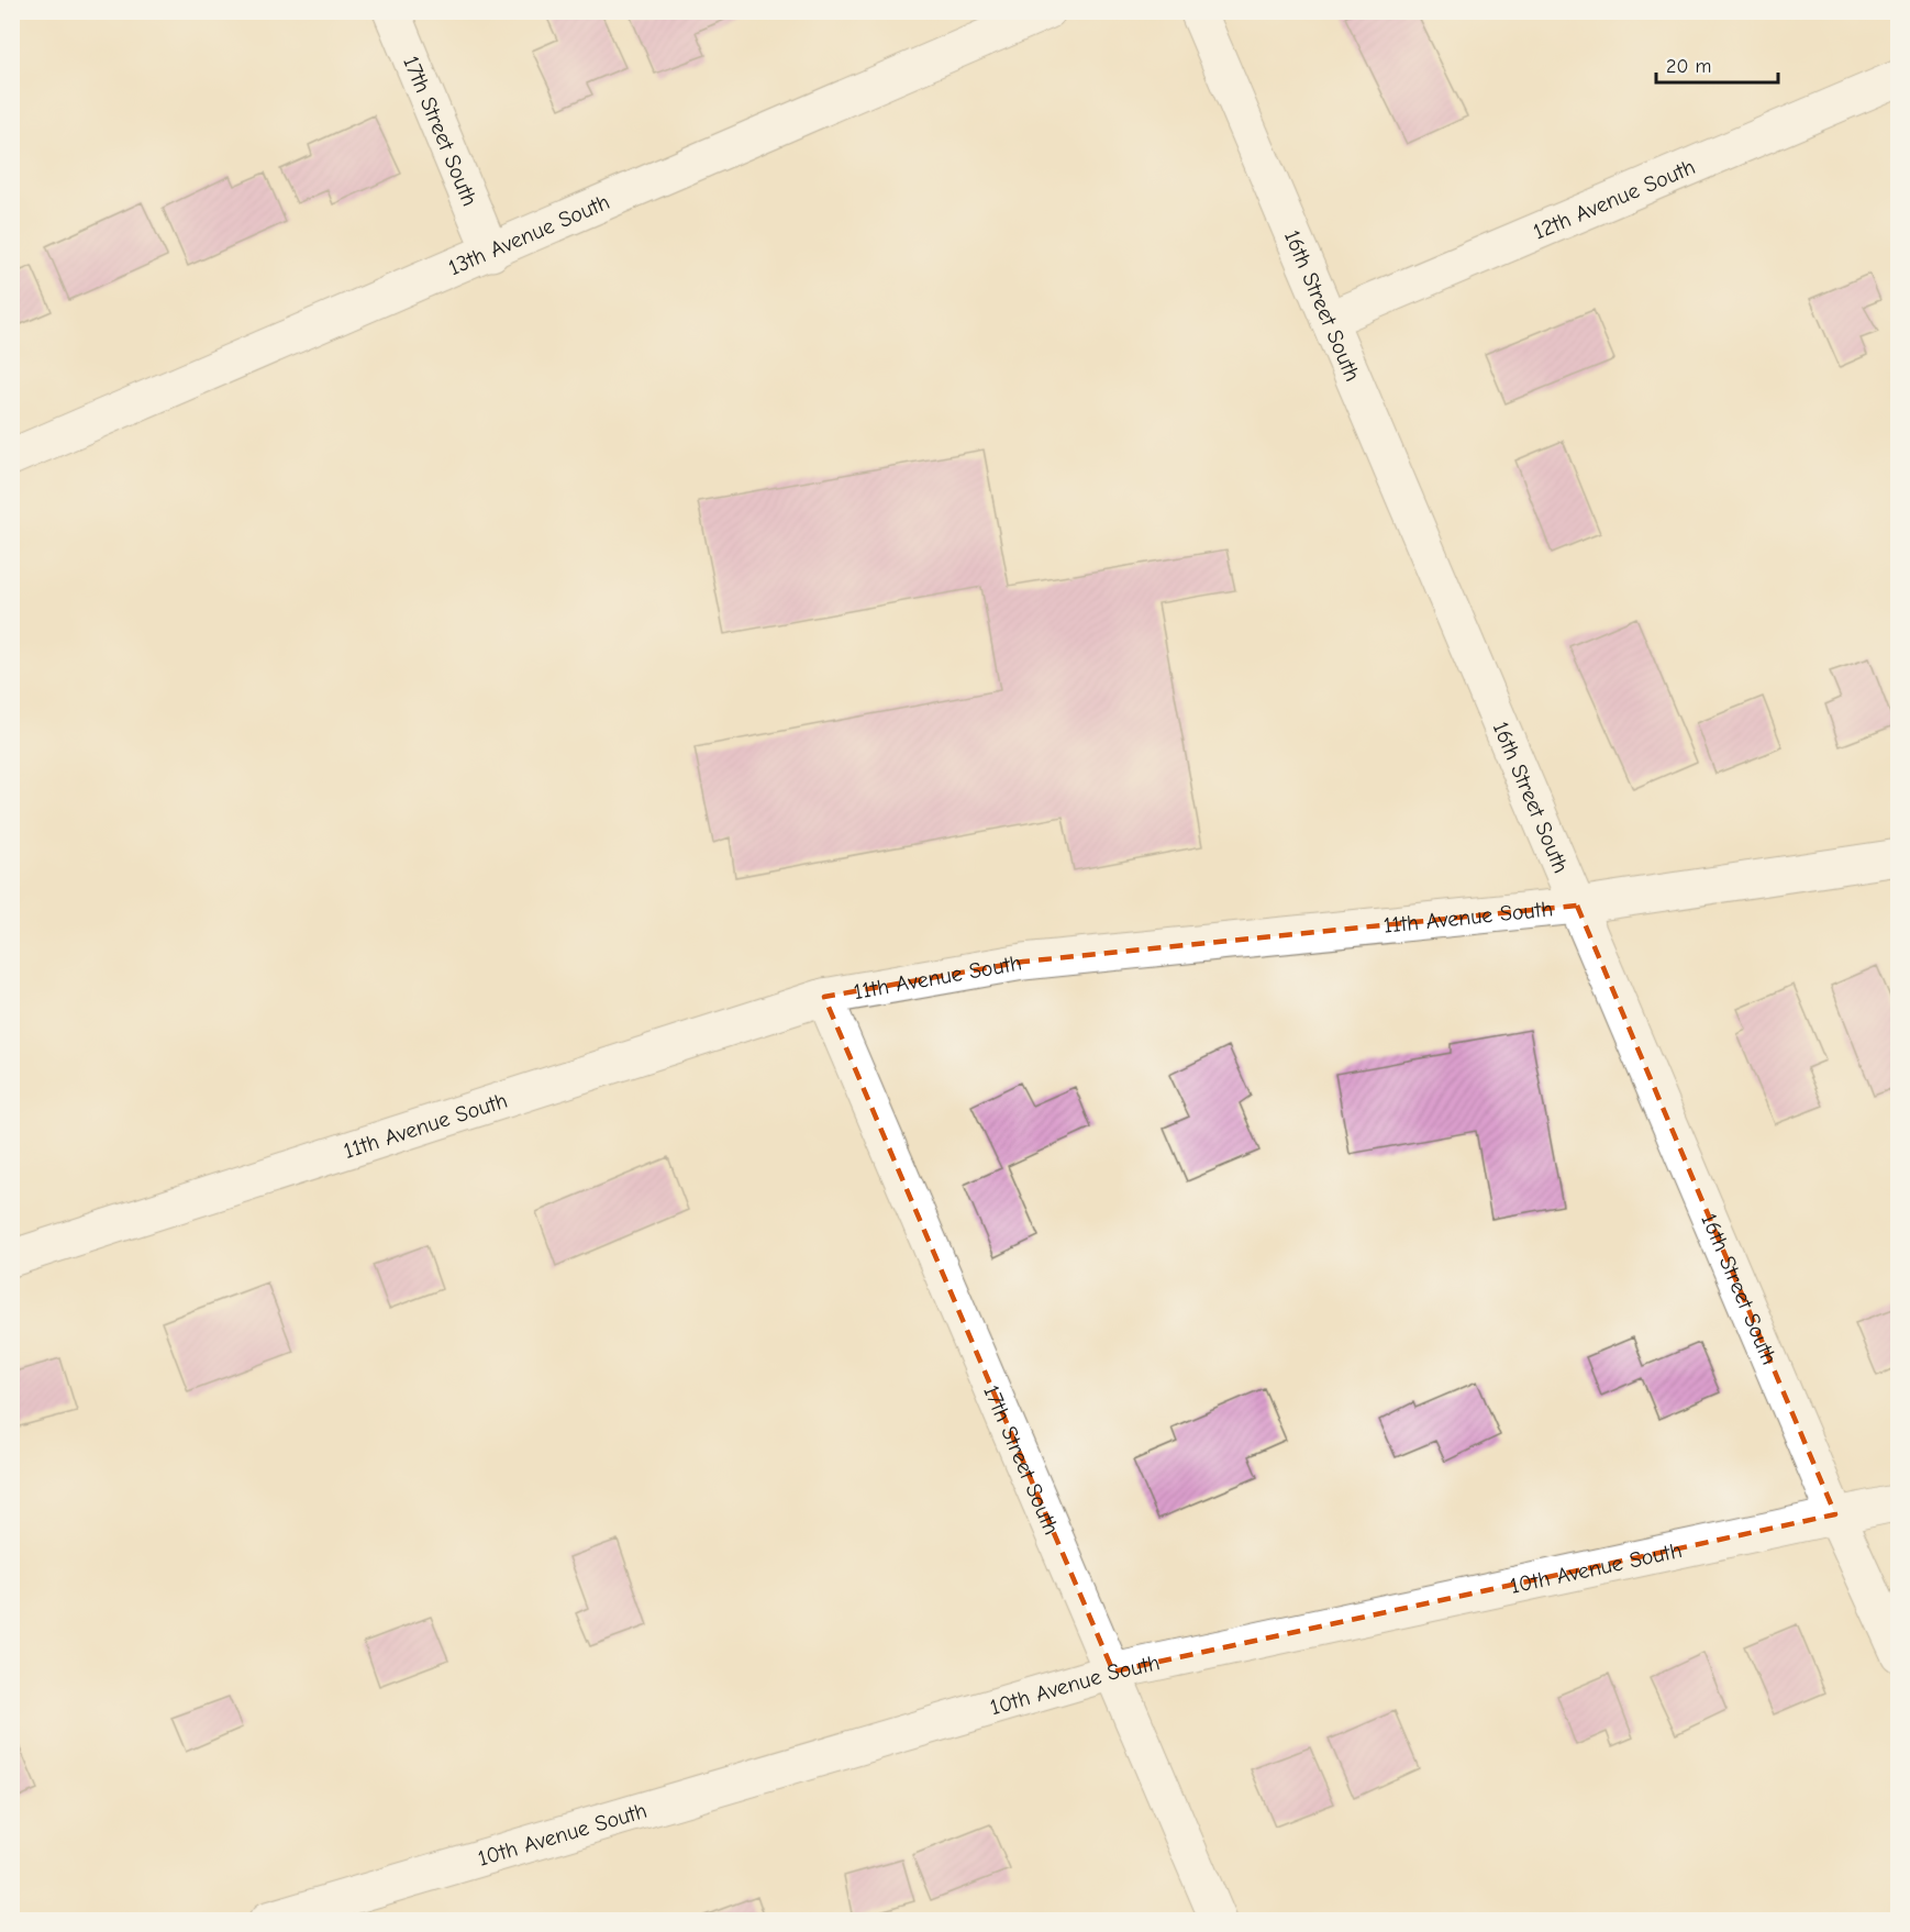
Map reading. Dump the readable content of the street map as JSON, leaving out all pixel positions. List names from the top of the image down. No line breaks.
{"streets":{"street":["17th Street South","12th Avenue South","13th Avenue South","16th Street South","11th Avenue South","10th Avenue South"]},"crossings":[["17th Street South","13th Avenue South"],["17th Street South","11th Avenue South"],["17th Street South","10th Avenue South"],["12th Avenue South","16th Street South"],["16th Street South","11th Avenue South"],["16th Street South","10th Avenue South"]],"scale_bar":"20 m"}
